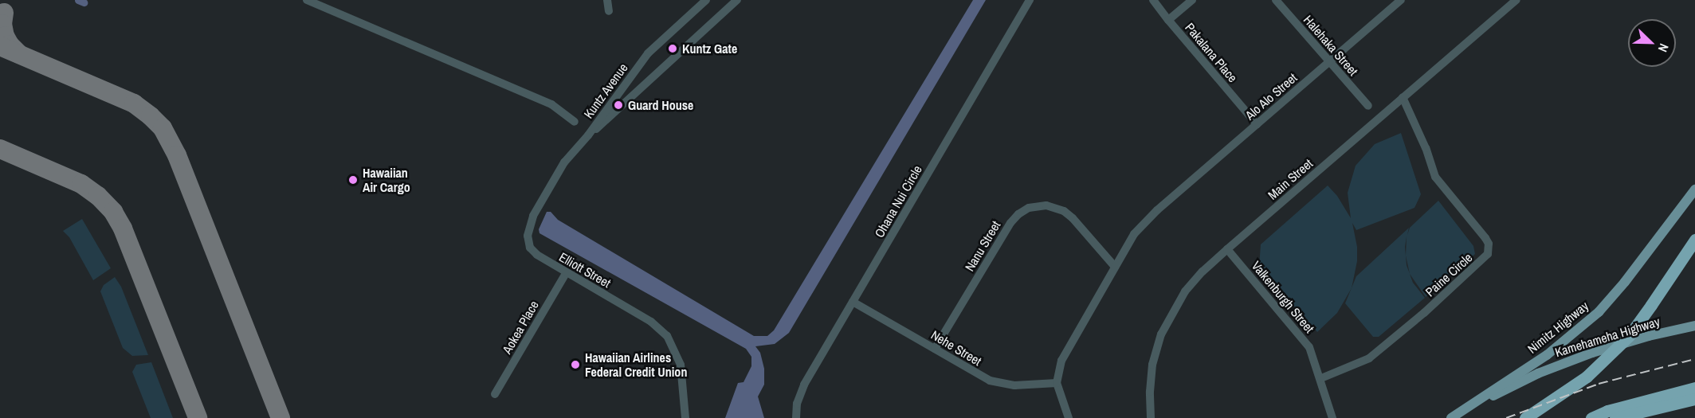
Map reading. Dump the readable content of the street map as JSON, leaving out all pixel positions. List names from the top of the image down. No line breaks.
{"streets":{"main road":["Nimitz Highway","Kamehameha Highway"],"street":["Halehaka Street","Pakalana Place","Kuntz Avenue","Alo Alo Street","Main Street","Ohana Nui Circle","Nanu Street","Elliott Street","Paine Circle","Valkenburgh Street","Aokea Place","Nehe Street"]},"crossings":[["Halehaka Street","Alo Alo Street"],["Pakalana Place","Alo Alo Street"],["Kuntz Avenue","Elliott Street"],["Alo Alo Street","Nanu Street"],["Main Street","Paine Circle"],["Main Street","Valkenburgh Street"],["Ohana Nui Circle","Nehe Street"],["Nanu Street","Nehe Street"],["Elliott Street","Aokea Place"],["Paine Circle","Valkenburgh Street"],["Nimitz Highway","Kamehameha Highway"]],"places":["Kuntz Gate","Guard House","Hawaiian Air Cargo","Hawaiian Airlines Federal Credit Union"],"north":"bottom right"}
